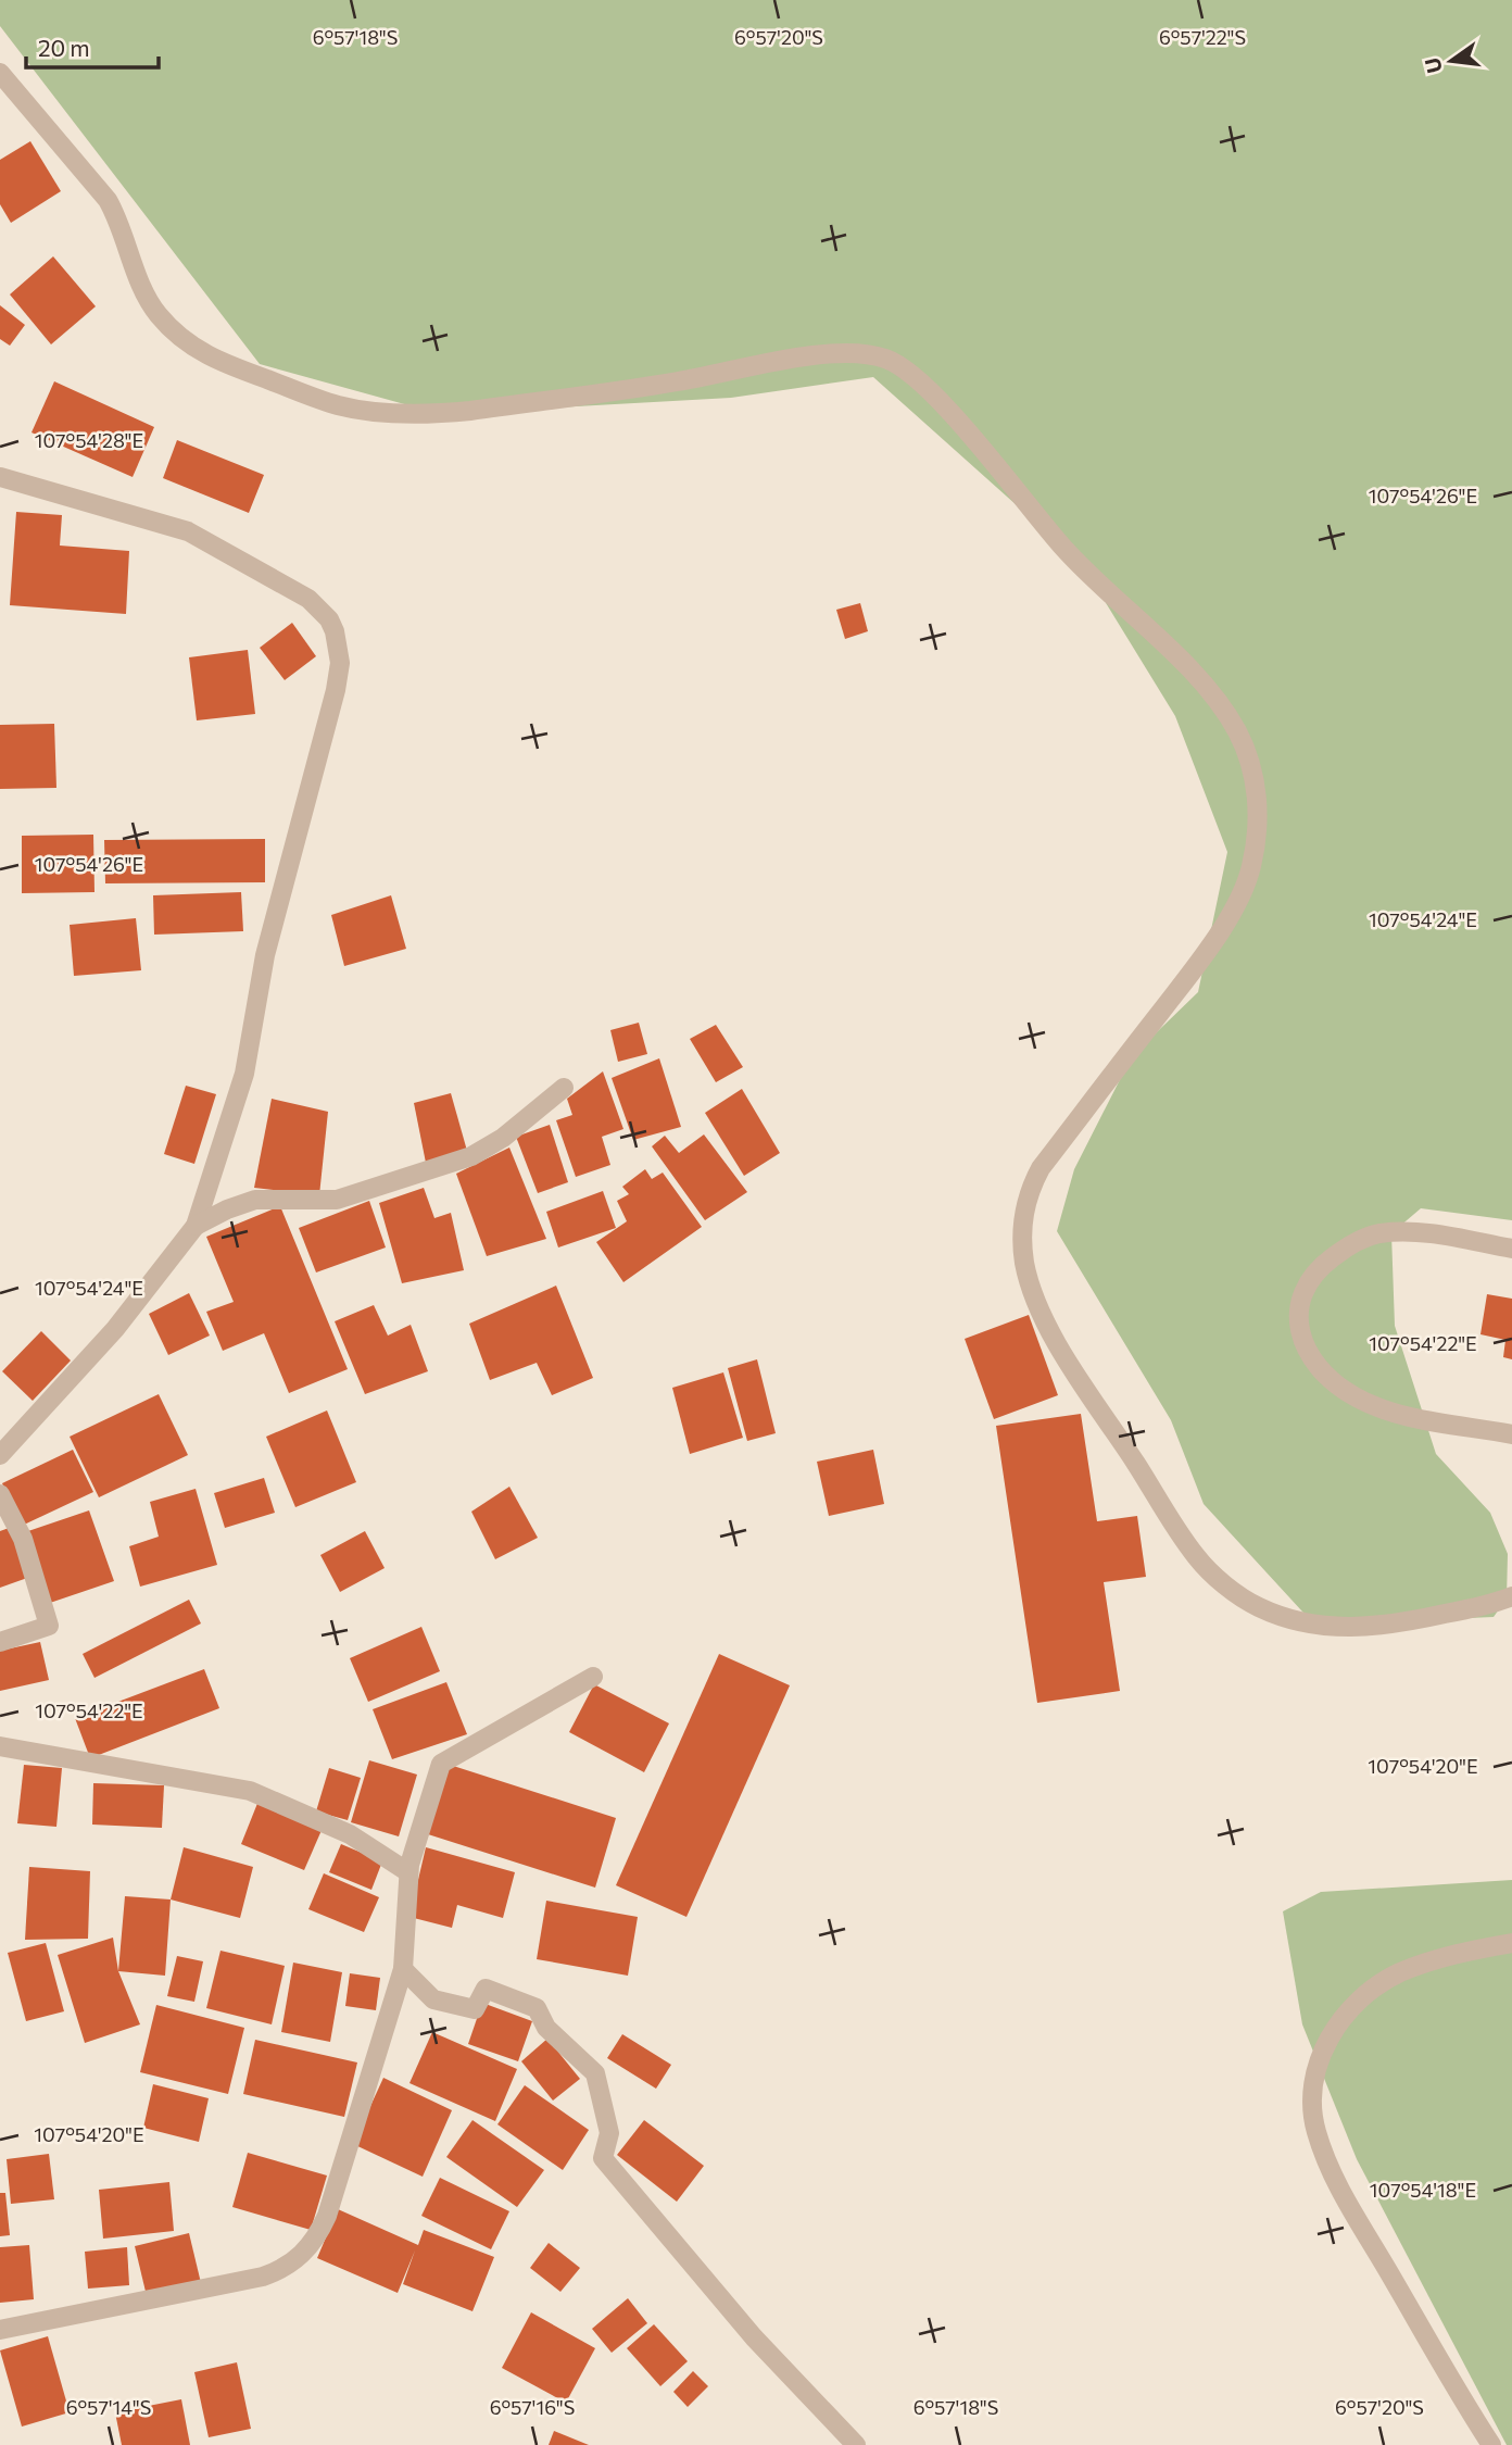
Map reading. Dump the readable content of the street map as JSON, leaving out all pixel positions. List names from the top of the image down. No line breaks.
{"scale_bar":"20 m","north":"left","coordinates":["6°57'18\"S","6°57'20\"S","6°57'22\"S","107°54'28\"E","107°54'26\"E","107°54'24\"E","107°54'22\"E","107°54'20\"E","107°54'18\"E","6°57'14\"S","6°57'16\"S"]}
